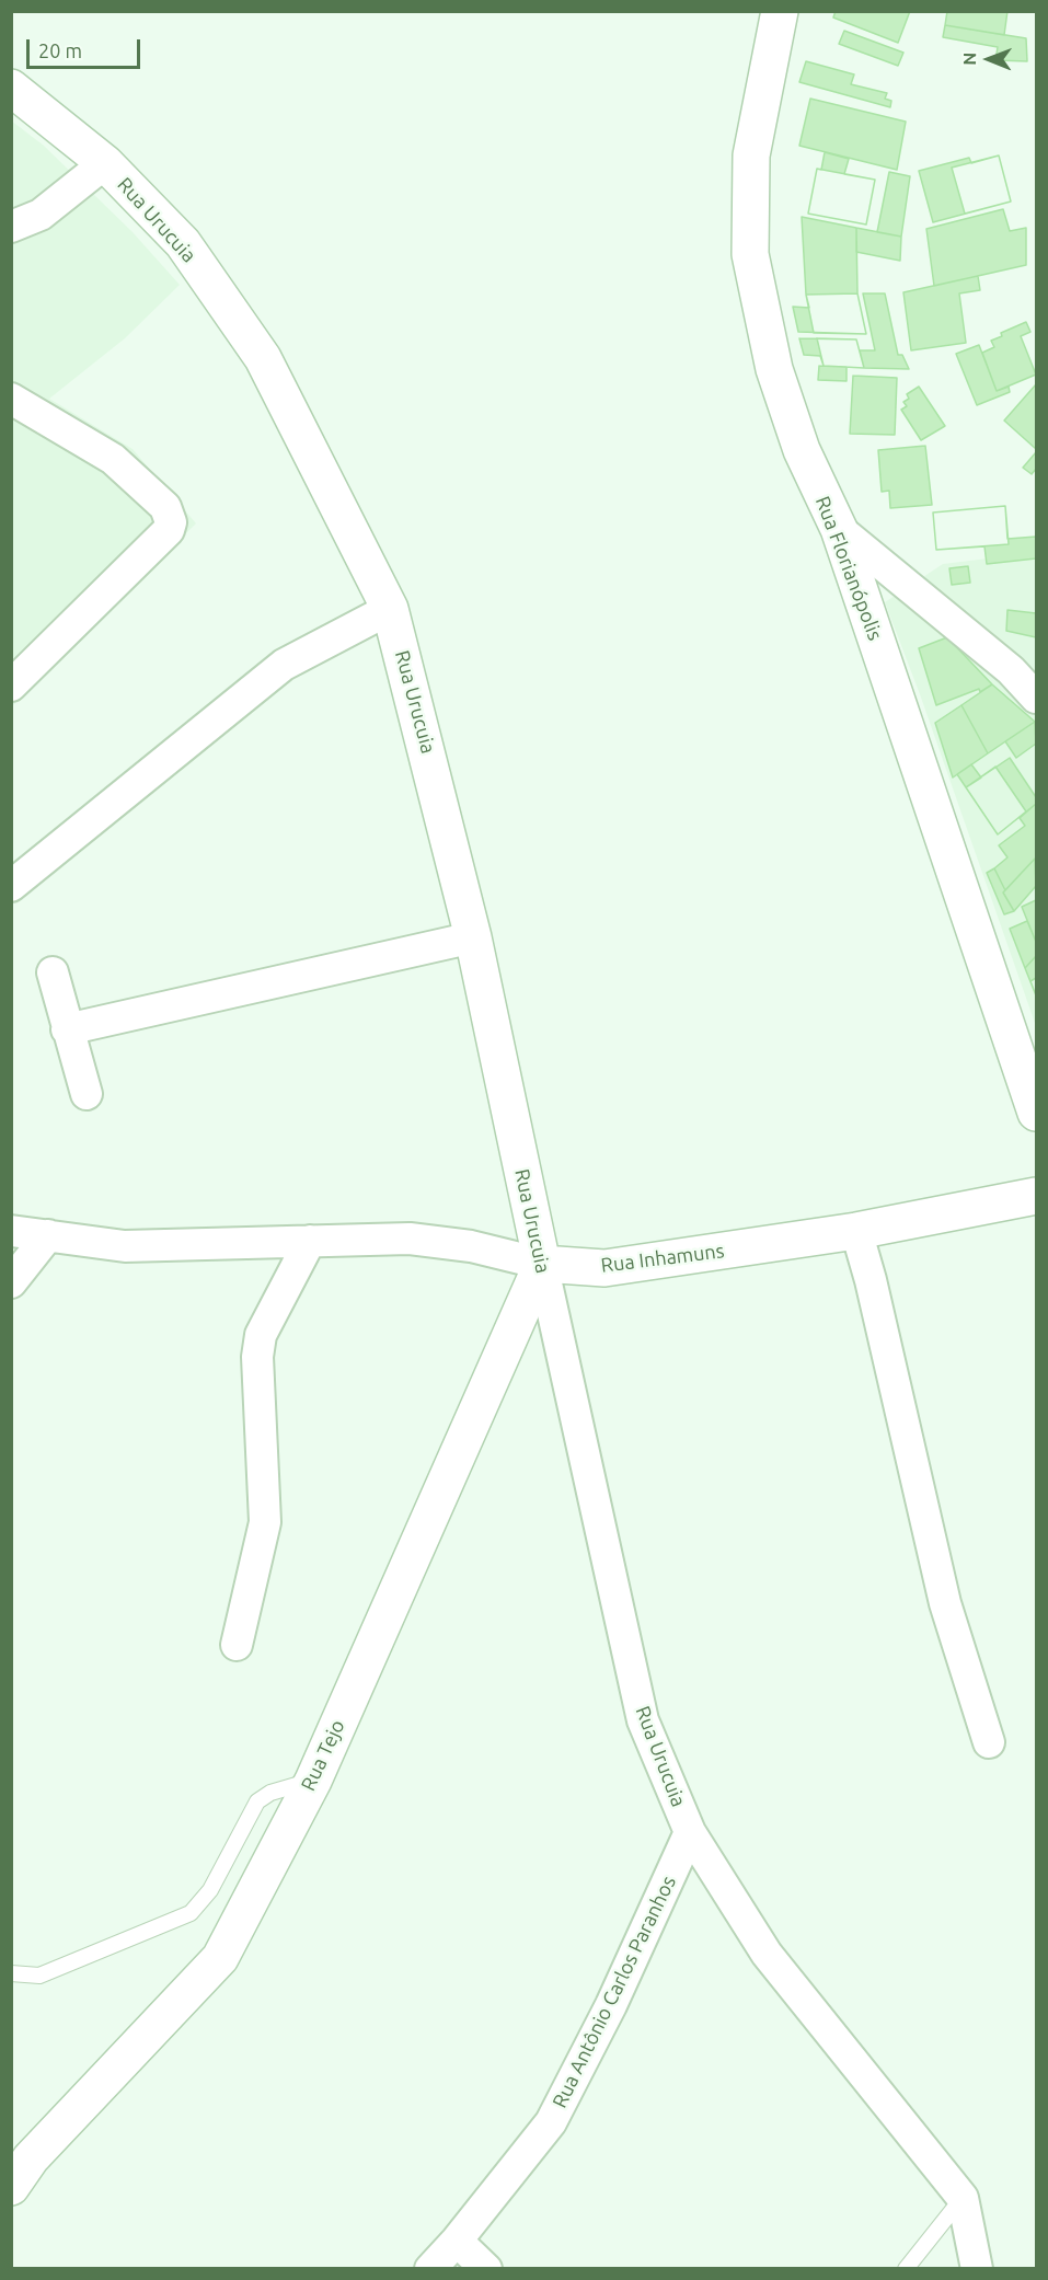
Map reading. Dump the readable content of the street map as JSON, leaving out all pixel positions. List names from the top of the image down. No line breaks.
{"streets":{"street":["Rua Urucuia","Rua Florianópolis","Rua Inhamuns","Rua Tejo","Rua Antônio Carlos Paranhos"]},"crossings":[["Rua Urucuia","Rua Inhamuns"],["Rua Urucuia","Rua Tejo"],["Rua Urucuia","Rua Antônio Carlos Paranhos"],["Rua Inhamuns","Rua Tejo"]],"scale_bar":"20 m","north":"left"}
